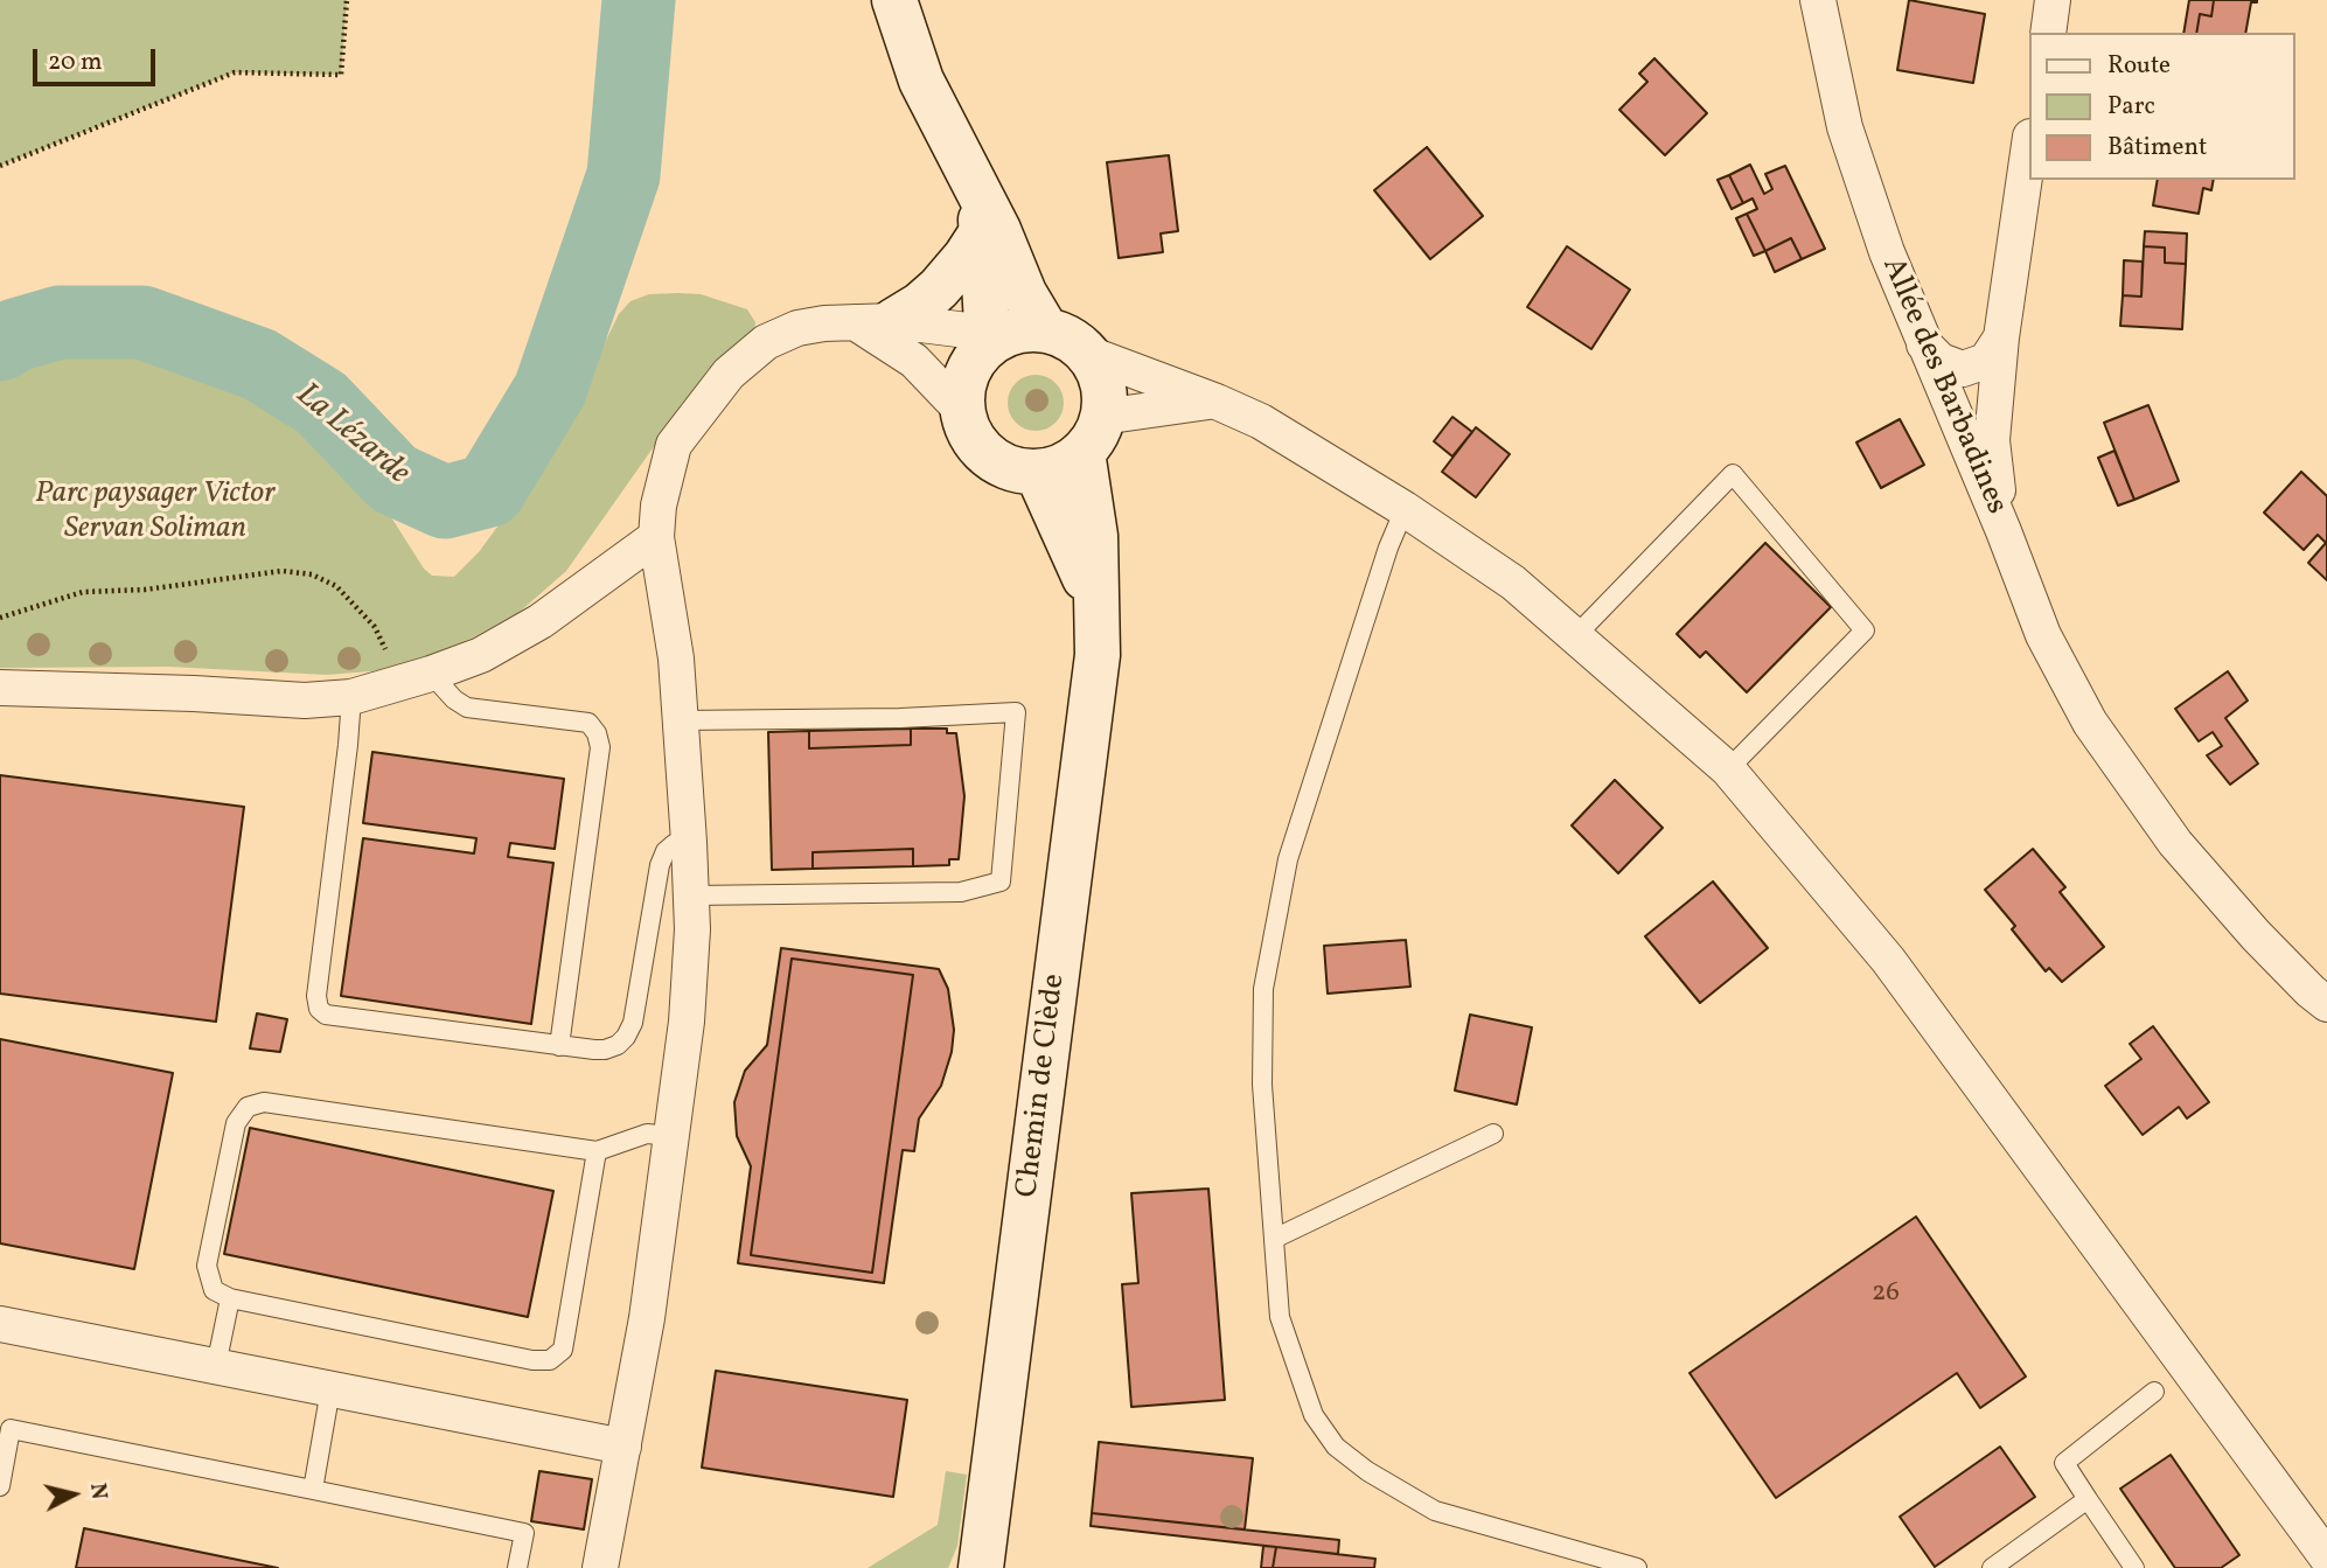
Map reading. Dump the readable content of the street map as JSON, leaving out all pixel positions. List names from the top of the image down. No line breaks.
{"streets":{"main road":["Chemin de Clède"],"street":["Allée des Barbadines"]},"water":["La Lézarde"],"parks":["Parc paysager Victor Servan Soliman"],"house_numbers":["26"],"legend":["Route","Parc","Bâtiment"],"scale_bar":"20 m","north":"right"}
